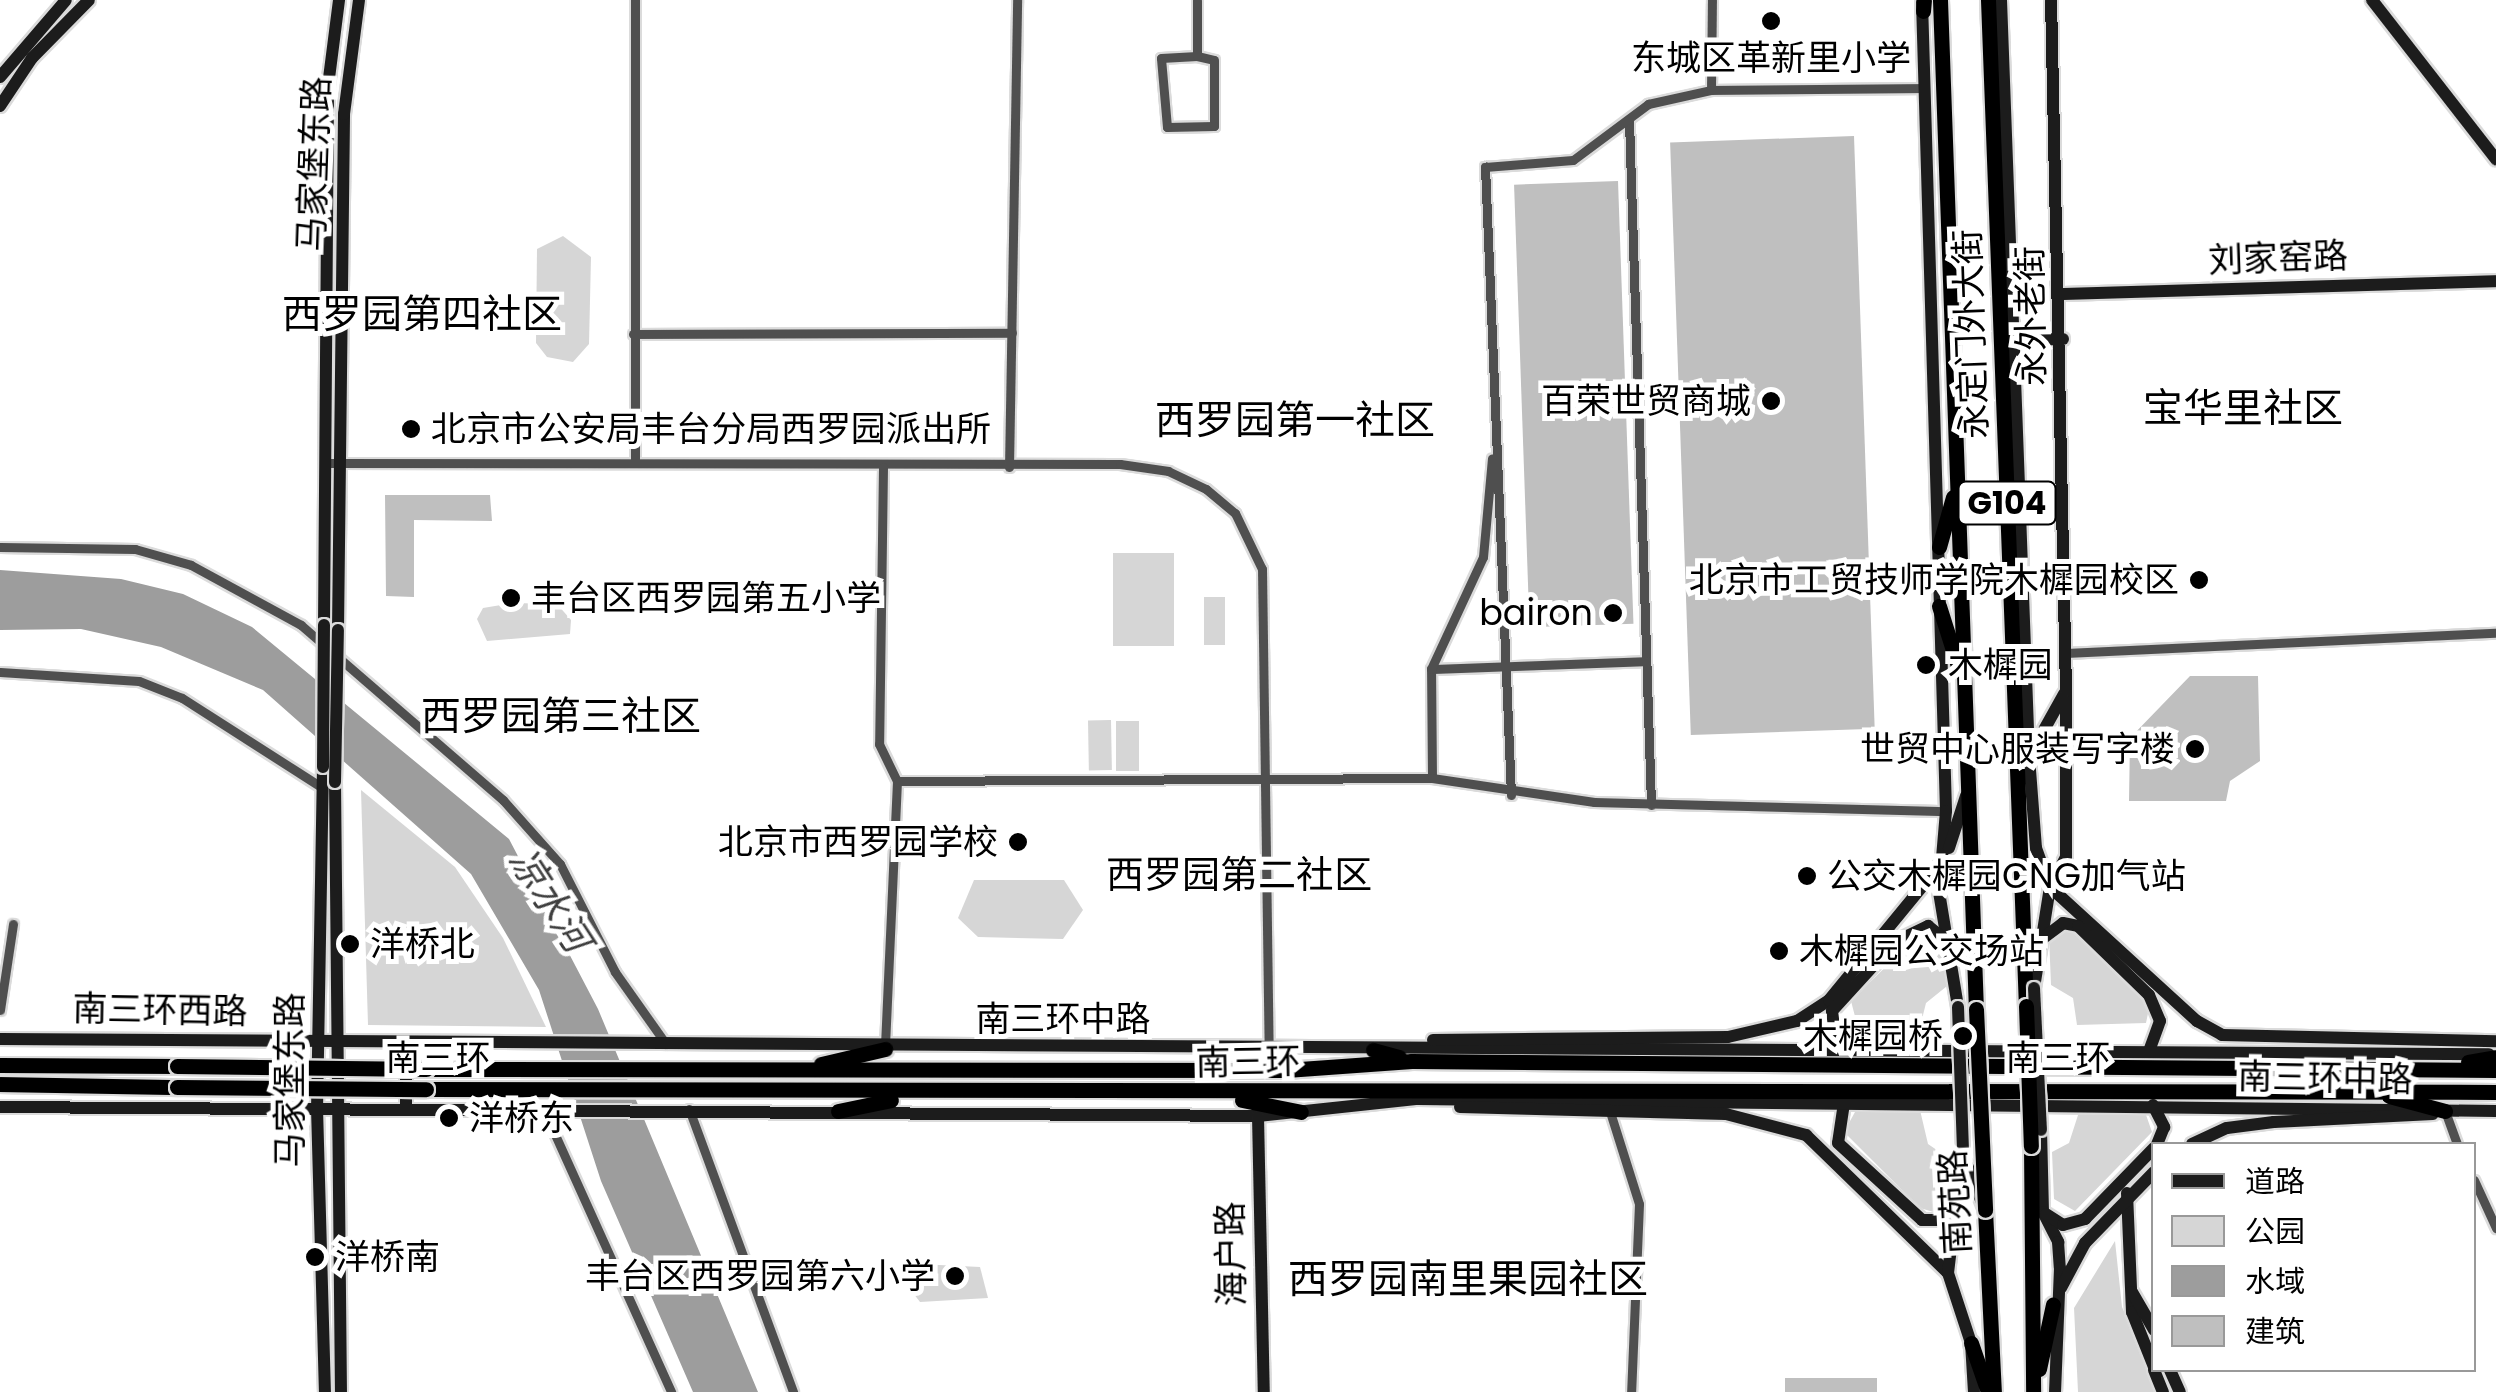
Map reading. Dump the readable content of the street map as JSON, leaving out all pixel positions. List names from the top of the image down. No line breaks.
{"streets":{"highway":["永定门外大街","G104","南三环中路","南三环","南苑路"],"street":["马家堡东路","刘家窑路","永外老街","南三环西路","海户路"]},"crossings":[["马家堡东路","南三环西路"],["马家堡东路","南三环中路"],["刘家窑路","永外老街"],["永外老街","永定门外大街"],["永定门外大街","南苑路"],["南三环西路","南三环中路"],["南三环中路","南三环"]],"districts":["西罗园第四社区","宝华里社区","西罗园第一社区","西罗园第三社区","西罗园第二社区","西罗园南里果园社区"],"water":["凉水河"],"places":["东城区革新里小学","百荣世贸商城","北京市公安局丰台分局西罗园派出所","北京市工贸技师学院木樨园校区","丰台区西罗园第五小学","bairon","木樨园","世贸中心服装写字楼","北京市西罗园学校","公交木樨园CNG加气站","洋桥北","木樨园公交场站","木樨园桥","洋桥东","洋桥南","丰台区西罗园第六小学"],"legend":["道路","公园","水域","建筑"]}
